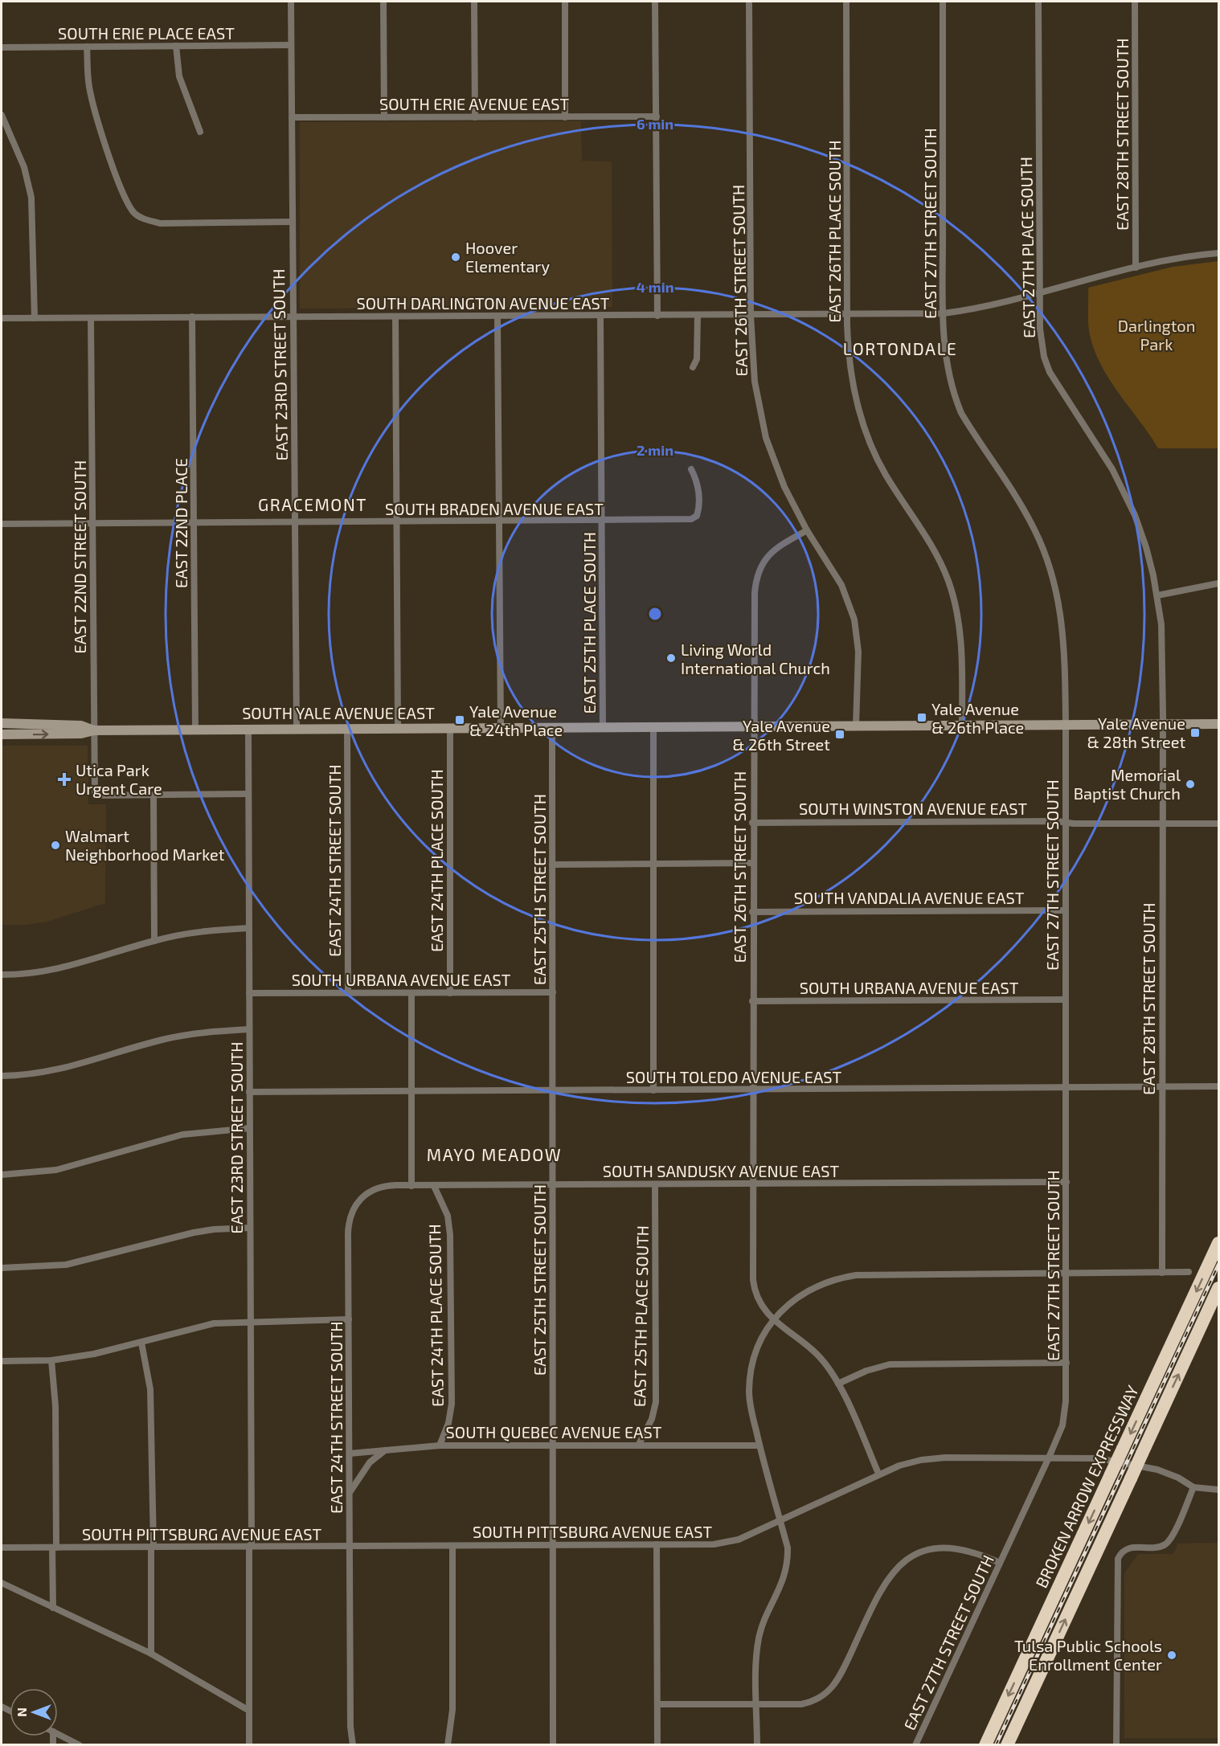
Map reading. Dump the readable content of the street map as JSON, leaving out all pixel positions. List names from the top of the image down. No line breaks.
{"streets":{"highway":["BROKEN ARROW EXPRESSWAY"],"main road":["SOUTH YALE AVENUE EAST"],"street":["SOUTH ERIE PLACE EAST","SOUTH ERIE AVENUE EAST","EAST 28TH STREET SOUTH","EAST 27TH STREET SOUTH","EAST 26TH PLACE SOUTH","EAST 27TH PLACE SOUTH","EAST 26TH STREET SOUTH","SOUTH DARLINGTON AVENUE EAST","EAST 23RD STREET SOUTH","SOUTH BRADEN AVENUE EAST","EAST 22ND PLACE","EAST 22ND STREET SOUTH","EAST 25TH PLACE SOUTH","SOUTH WINSTON AVENUE EAST","EAST 24TH STREET SOUTH","EAST 24TH PLACE SOUTH","EAST 25TH STREET SOUTH","SOUTH VANDALIA AVENUE EAST","SOUTH URBANA AVENUE EAST","SOUTH TOLEDO AVENUE EAST","SOUTH SANDUSKY AVENUE EAST","SOUTH QUEBEC AVENUE EAST","SOUTH PITTSBURG AVENUE EAST"]},"crossings":[["SOUTH ERIE PLACE EAST","EAST 23RD STREET SOUTH"],["SOUTH ERIE AVENUE EAST","EAST 23RD STREET SOUTH"],["EAST 28TH STREET SOUTH","EAST 27TH PLACE SOUTH"],["EAST 28TH STREET SOUTH","SOUTH DARLINGTON AVENUE EAST"],["EAST 28TH STREET SOUTH","SOUTH YALE AVENUE EAST"],["EAST 28TH STREET SOUTH","SOUTH WINSTON AVENUE EAST"],["EAST 28TH STREET SOUTH","SOUTH TOLEDO AVENUE EAST"],["EAST 27TH STREET SOUTH","SOUTH DARLINGTON AVENUE EAST"],["EAST 27TH STREET SOUTH","SOUTH YALE AVENUE EAST"],["EAST 27TH STREET SOUTH","SOUTH WINSTON AVENUE EAST"],["EAST 27TH STREET SOUTH","SOUTH VANDALIA AVENUE EAST"],["EAST 27TH STREET SOUTH","SOUTH URBANA AVENUE EAST"],["EAST 27TH STREET SOUTH","SOUTH TOLEDO AVENUE EAST"],["EAST 27TH STREET SOUTH","SOUTH SANDUSKY AVENUE EAST"],["EAST 27TH STREET SOUTH","SOUTH PITTSBURG AVENUE EAST"],["EAST 26TH PLACE SOUTH","SOUTH DARLINGTON AVENUE EAST"],["EAST 26TH PLACE SOUTH","SOUTH YALE AVENUE EAST"],["EAST 27TH PLACE SOUTH","SOUTH DARLINGTON AVENUE EAST"],["EAST 27TH PLACE SOUTH","SOUTH YALE AVENUE EAST"],["EAST 26TH STREET SOUTH","SOUTH DARLINGTON AVENUE EAST"],["EAST 26TH STREET SOUTH","SOUTH YALE AVENUE EAST"],["EAST 26TH STREET SOUTH","SOUTH WINSTON AVENUE EAST"],["EAST 26TH STREET SOUTH","SOUTH VANDALIA AVENUE EAST"],["EAST 26TH STREET SOUTH","SOUTH URBANA AVENUE EAST"],["EAST 26TH STREET SOUTH","SOUTH TOLEDO AVENUE EAST"],["EAST 26TH STREET SOUTH","SOUTH SANDUSKY AVENUE EAST"],["SOUTH DARLINGTON AVENUE EAST","EAST 23RD STREET SOUTH"],["SOUTH DARLINGTON AVENUE EAST","EAST 22ND PLACE"],["SOUTH DARLINGTON AVENUE EAST","EAST 22ND STREET SOUTH"],["SOUTH DARLINGTON AVENUE EAST","EAST 25TH PLACE SOUTH"],["EAST 23RD STREET SOUTH","SOUTH BRADEN AVENUE EAST"],["EAST 23RD STREET SOUTH","SOUTH YALE AVENUE EAST"],["EAST 23RD STREET SOUTH","SOUTH URBANA AVENUE EAST"],["EAST 23RD STREET SOUTH","SOUTH TOLEDO AVENUE EAST"],["EAST 23RD STREET SOUTH","SOUTH PITTSBURG AVENUE EAST"],["SOUTH BRADEN AVENUE EAST","EAST 22ND PLACE"],["SOUTH BRADEN AVENUE EAST","EAST 22ND STREET SOUTH"],["SOUTH BRADEN AVENUE EAST","EAST 25TH PLACE SOUTH"],["EAST 22ND PLACE","SOUTH YALE AVENUE EAST"],["EAST 22ND STREET SOUTH","SOUTH YALE AVENUE EAST"],["EAST 25TH PLACE SOUTH","SOUTH YALE AVENUE EAST"],["EAST 25TH PLACE SOUTH","SOUTH SANDUSKY AVENUE EAST"],["EAST 25TH PLACE SOUTH","SOUTH QUEBEC AVENUE EAST"],["SOUTH YALE AVENUE EAST","EAST 24TH STREET SOUTH"],["SOUTH YALE AVENUE EAST","EAST 24TH PLACE SOUTH"],["SOUTH YALE AVENUE EAST","EAST 25TH STREET SOUTH"],["EAST 24TH STREET SOUTH","SOUTH URBANA AVENUE EAST"],["EAST 24TH STREET SOUTH","SOUTH SANDUSKY AVENUE EAST"],["EAST 24TH STREET SOUTH","SOUTH QUEBEC AVENUE EAST"],["EAST 24TH STREET SOUTH","SOUTH PITTSBURG AVENUE EAST"],["EAST 24TH PLACE SOUTH","SOUTH URBANA AVENUE EAST"],["EAST 24TH PLACE SOUTH","SOUTH SANDUSKY AVENUE EAST"],["EAST 24TH PLACE SOUTH","SOUTH QUEBEC AVENUE EAST"],["EAST 25TH STREET SOUTH","SOUTH URBANA AVENUE EAST"],["EAST 25TH STREET SOUTH","SOUTH TOLEDO AVENUE EAST"],["EAST 25TH STREET SOUTH","SOUTH SANDUSKY AVENUE EAST"],["EAST 25TH STREET SOUTH","SOUTH QUEBEC AVENUE EAST"],["EAST 25TH STREET SOUTH","SOUTH PITTSBURG AVENUE EAST"]],"districts":["LORTONDALE","GRACEMONT","MAYO MEADOW"],"parks":["Darlington Park"],"places":{"other":["Hoover Elementary","Living World International Church","Memorial Baptist Church","Walmart Neighborhood Market","Tulsa Public Schools Enrollment Center"],"transit":["Yale Avenue & 26th Place","Yale Avenue & 24th Place","Yale Avenue & 28th Street","Yale Avenue & 26th Street"],"health":["Utica Park Urgent Care"]},"north":"left","rings":["6 min","4 min","2 min"]}
